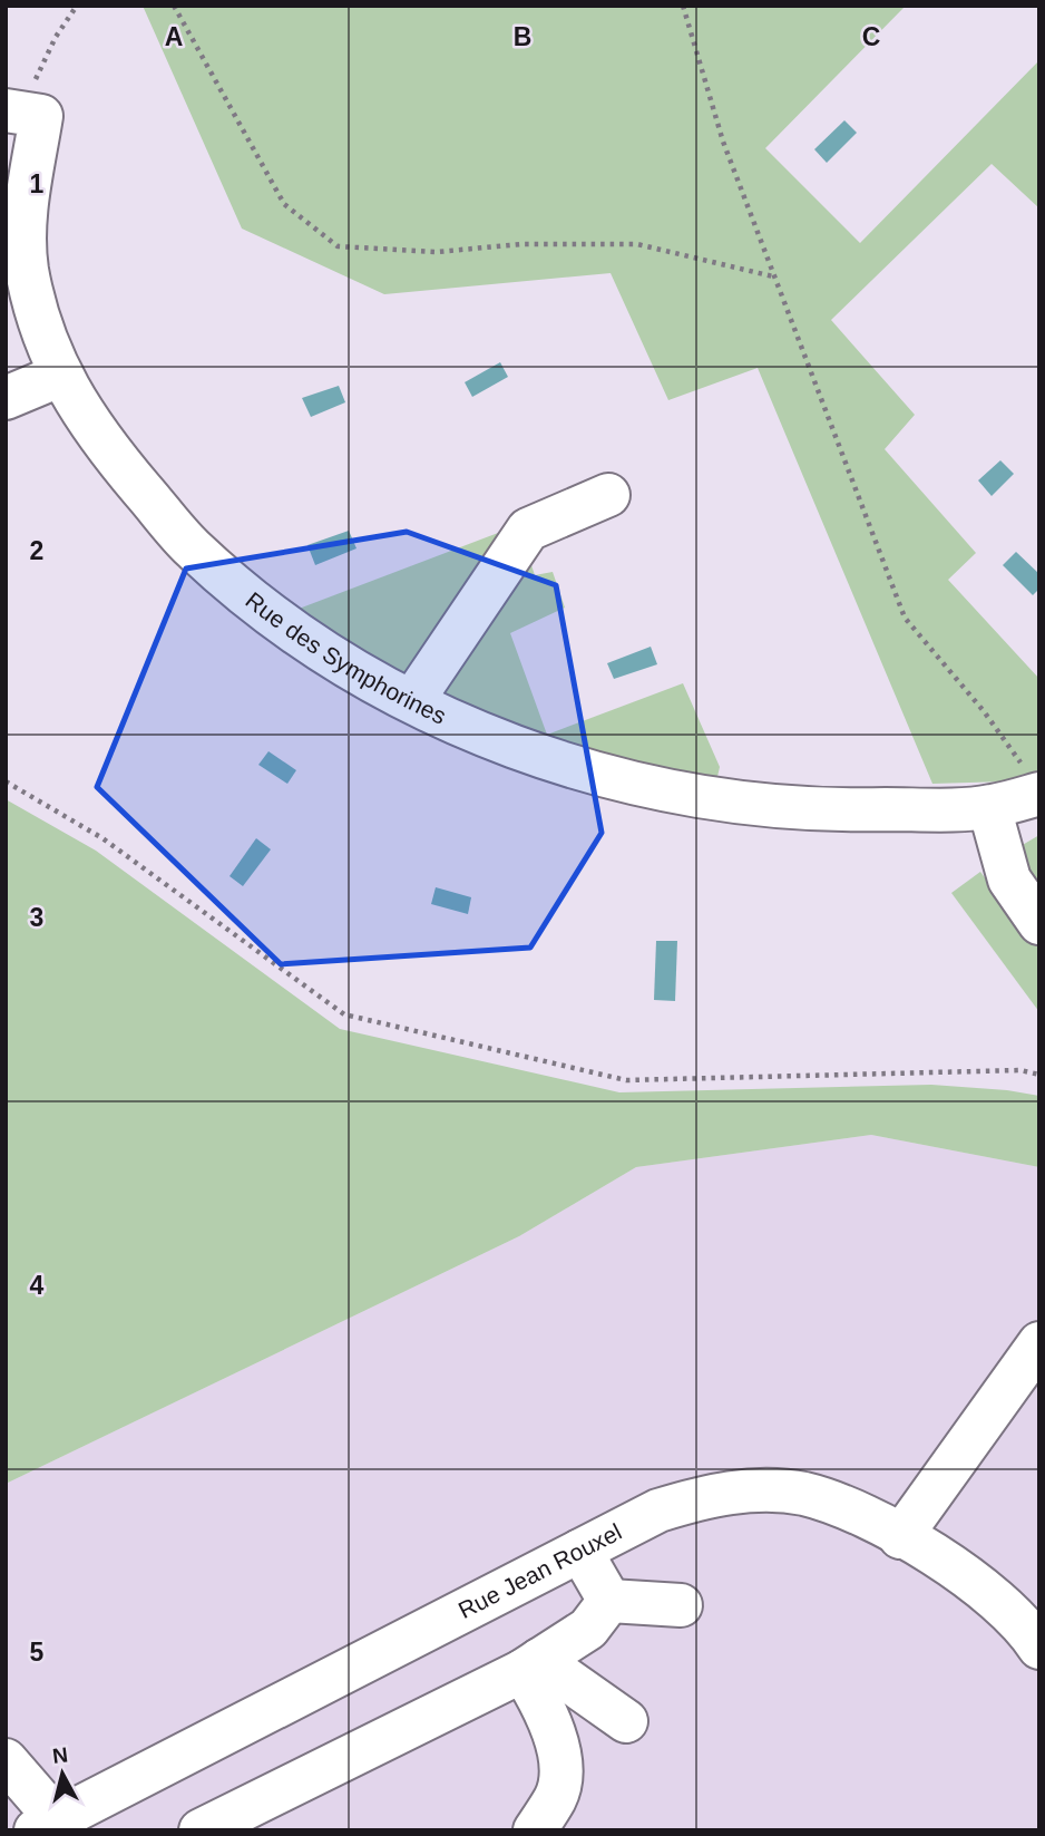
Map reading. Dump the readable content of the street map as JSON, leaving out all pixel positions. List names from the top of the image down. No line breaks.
{"streets":{"street":["Rue des Symphorines","Rue Jean Rouxel"]},"north":"top","grid":{"columns":["A","B","C"],"rows":["1","2","3","4","5"]}}
